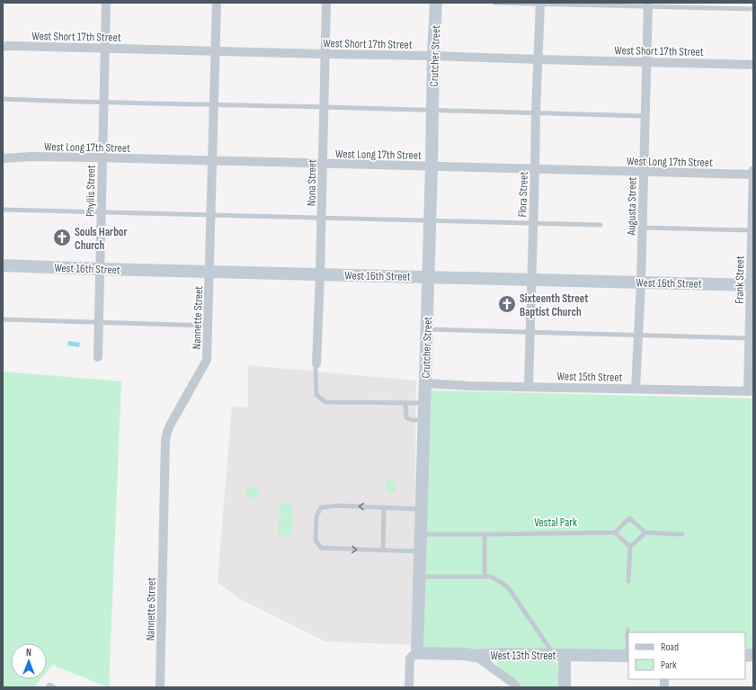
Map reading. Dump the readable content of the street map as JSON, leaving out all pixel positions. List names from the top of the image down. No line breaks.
{"streets":{"street":["West Short 17th Street","Crutcher Street","West Long 17th Street","Nona Street","Phyllis Street","Flora Street","Augusta Street","West 16th Street","Frank Street","Nannette Street","West 15th Street","West 13th Street"]},"crossings":[["West Short 17th Street","Crutcher Street"],["West Short 17th Street","Nona Street"],["West Short 17th Street","Phyllis Street"],["West Short 17th Street","Flora Street"],["West Short 17th Street","Augusta Street"],["West Short 17th Street","Nannette Street"],["Crutcher Street","West Long 17th Street"],["Crutcher Street","West 16th Street"],["Crutcher Street","West 15th Street"],["Crutcher Street","West 13th Street"],["West Long 17th Street","Nona Street"],["West Long 17th Street","Phyllis Street"],["West Long 17th Street","Flora Street"],["West Long 17th Street","Augusta Street"],["West Long 17th Street","Frank Street"],["West Long 17th Street","Nannette Street"],["Nona Street","West 16th Street"],["Phyllis Street","West 16th Street"],["Flora Street","West 16th Street"],["Flora Street","West 15th Street"],["Augusta Street","West 16th Street"],["Augusta Street","West 15th Street"],["West 16th Street","Frank Street"],["West 16th Street","Nannette Street"],["Frank Street","West 15th Street"]],"parks":["Vestal Park"],"places":{"church":["Souls Harbor Church","Sixteenth Street Baptist Church"]},"legend":["Road","Park"],"north":"top"}
